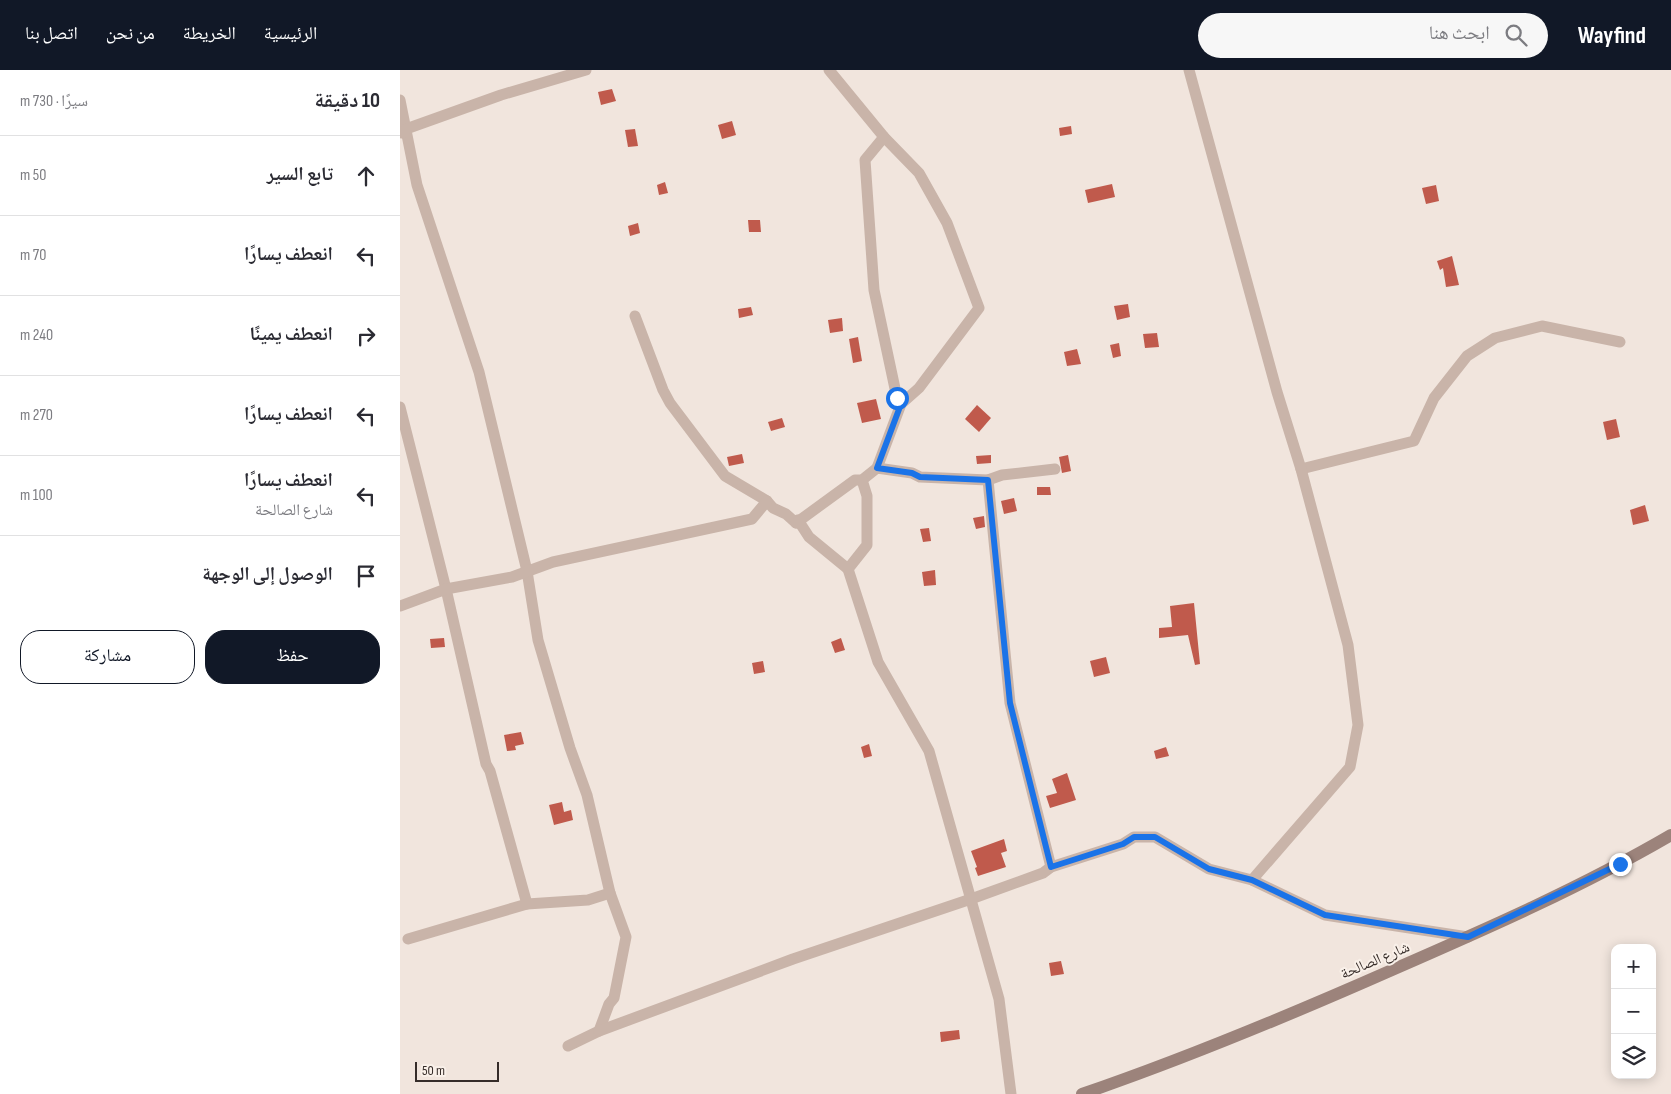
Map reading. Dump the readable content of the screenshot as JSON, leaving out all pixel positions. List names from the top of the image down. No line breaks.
{"streets":{"main road":["شارع الصالحة"]},"scale_bar":"50 m","page":{"header":"Wayfind","search":"ابحث هنا","nav":["الرئيسية","الخريطة","من نحن","اتصل بنا"],"heading":["10 دقيقة","سيرًا · 730 m"],"list":[["تابع السير","50 m"],["انعطف يسارًا","70 m"],["انعطف يمينًا","240 m"],["انعطف يسارًا","270 m"],["انعطف يسارًا","شارع الصالحة","100 m"],"الوصول إلى الوجهة"],"buttons":["حفظ","مشاركة"],"map_buttons":["+","−"],"scale":"50 m"}}
